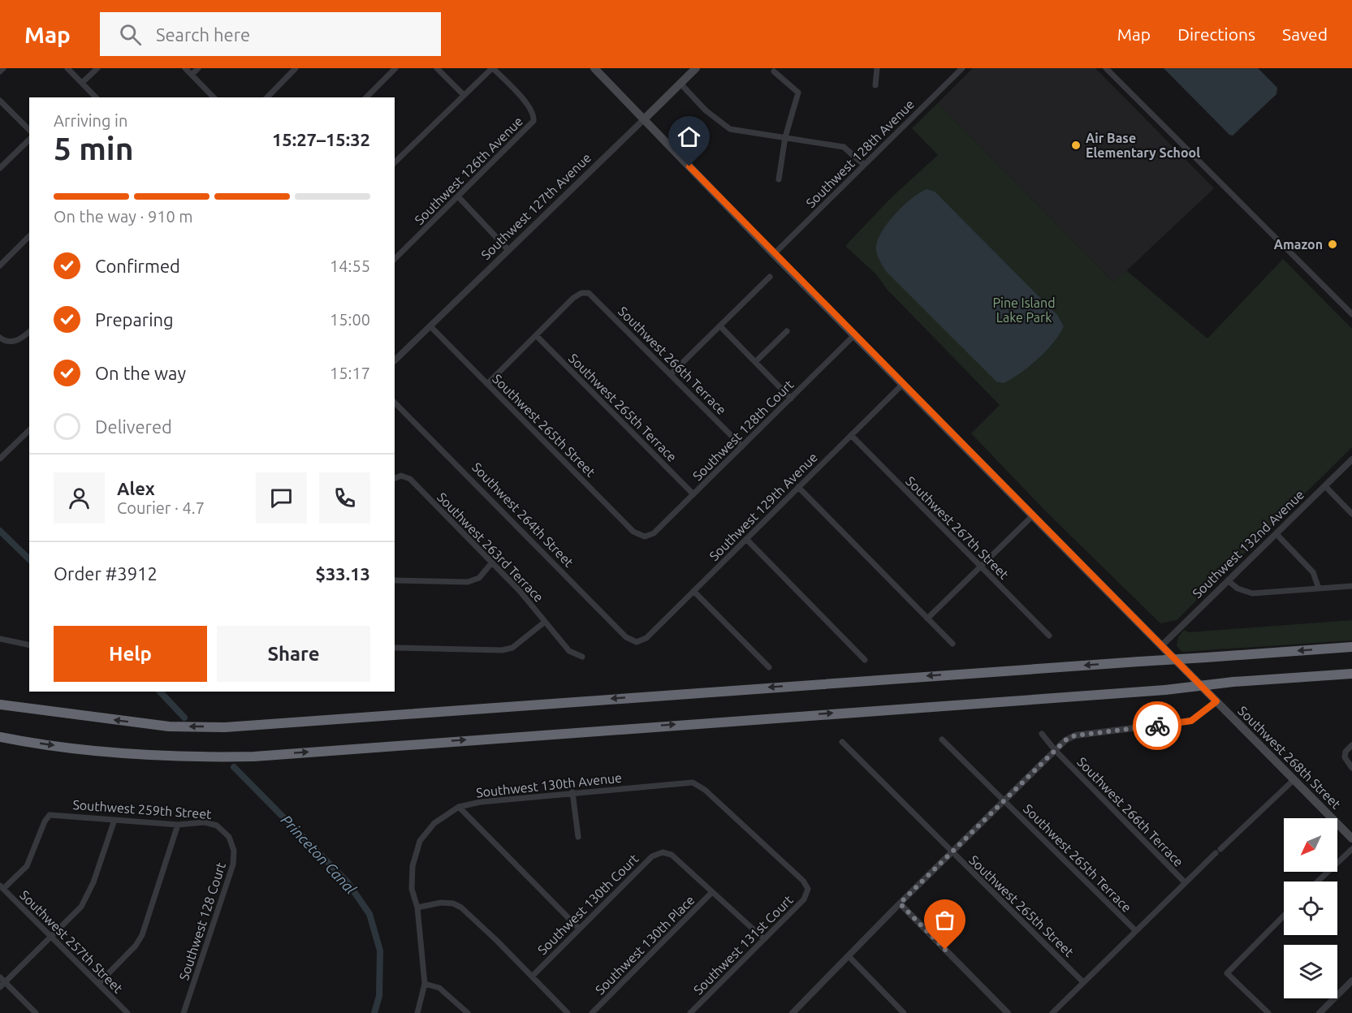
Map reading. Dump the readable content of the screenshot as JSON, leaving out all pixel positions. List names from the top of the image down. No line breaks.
{"streets":{"main road":["Southwest 127th Avenue","Southwest 268th Street"],"street":["Southwest 128th Avenue","Southwest 126th Avenue","Southwest 266th Terrace","Southwest 265th Terrace","Southwest 265th Street","Southwest 128th Court","Southwest 129th Avenue","Southwest 264th Street","Southwest 267th Street","Southwest 132nd Avenue","Southwest 263rd Terrace","Southwest 130th Avenue","Southwest 259th Street","Southwest 130th Court","Southwest 128 Court","Southwest 257th Street","Southwest 130th Place","Southwest 131st Court"]},"crossings":[["Southwest 128th Avenue","Southwest 268th Street"],["Southwest 127th Avenue","Southwest 265th Street"],["Southwest 127th Avenue","Southwest 268th Street"],["Southwest 266th Terrace","Southwest 265th Terrace"],["Southwest 266th Terrace","Southwest 128th Court"],["Southwest 265th Terrace","Southwest 128th Court"],["Southwest 265th Street","Southwest 128th Court"],["Southwest 128th Court","Southwest 268th Street"],["Southwest 129th Avenue","Southwest 264th Street"],["Southwest 129th Avenue","Southwest 267th Street"],["Southwest 129th Avenue","Southwest 268th Street"],["Southwest 132nd Avenue","Southwest 268th Street"],["Southwest 130th Avenue","Southwest 131st Court"],["Southwest 259th Street","Southwest 128 Court"],["Southwest 259th Street","Southwest 257th Street"],["Southwest 130th Court","Southwest 130th Place"]],"water":["Princeton Canal"],"parks":["Pine Island Lake Park"],"places":["Air Base Elementary School","Amazon"],"north":"bottom left","page":{"header":"Map","search":"Search here","nav":["Map","Directions","Saved"],"heading":["5 min","Arriving in","15:27–15:32"],"panel":["Alex","Courier · 4.7","Order #3912","$33.13"],"bar":"On the way · 910 m","list":[["Confirmed","14:55"],["Preparing","15:00"],["On the way","15:17"],"Delivered"],"buttons":["Help","Share"]}}
